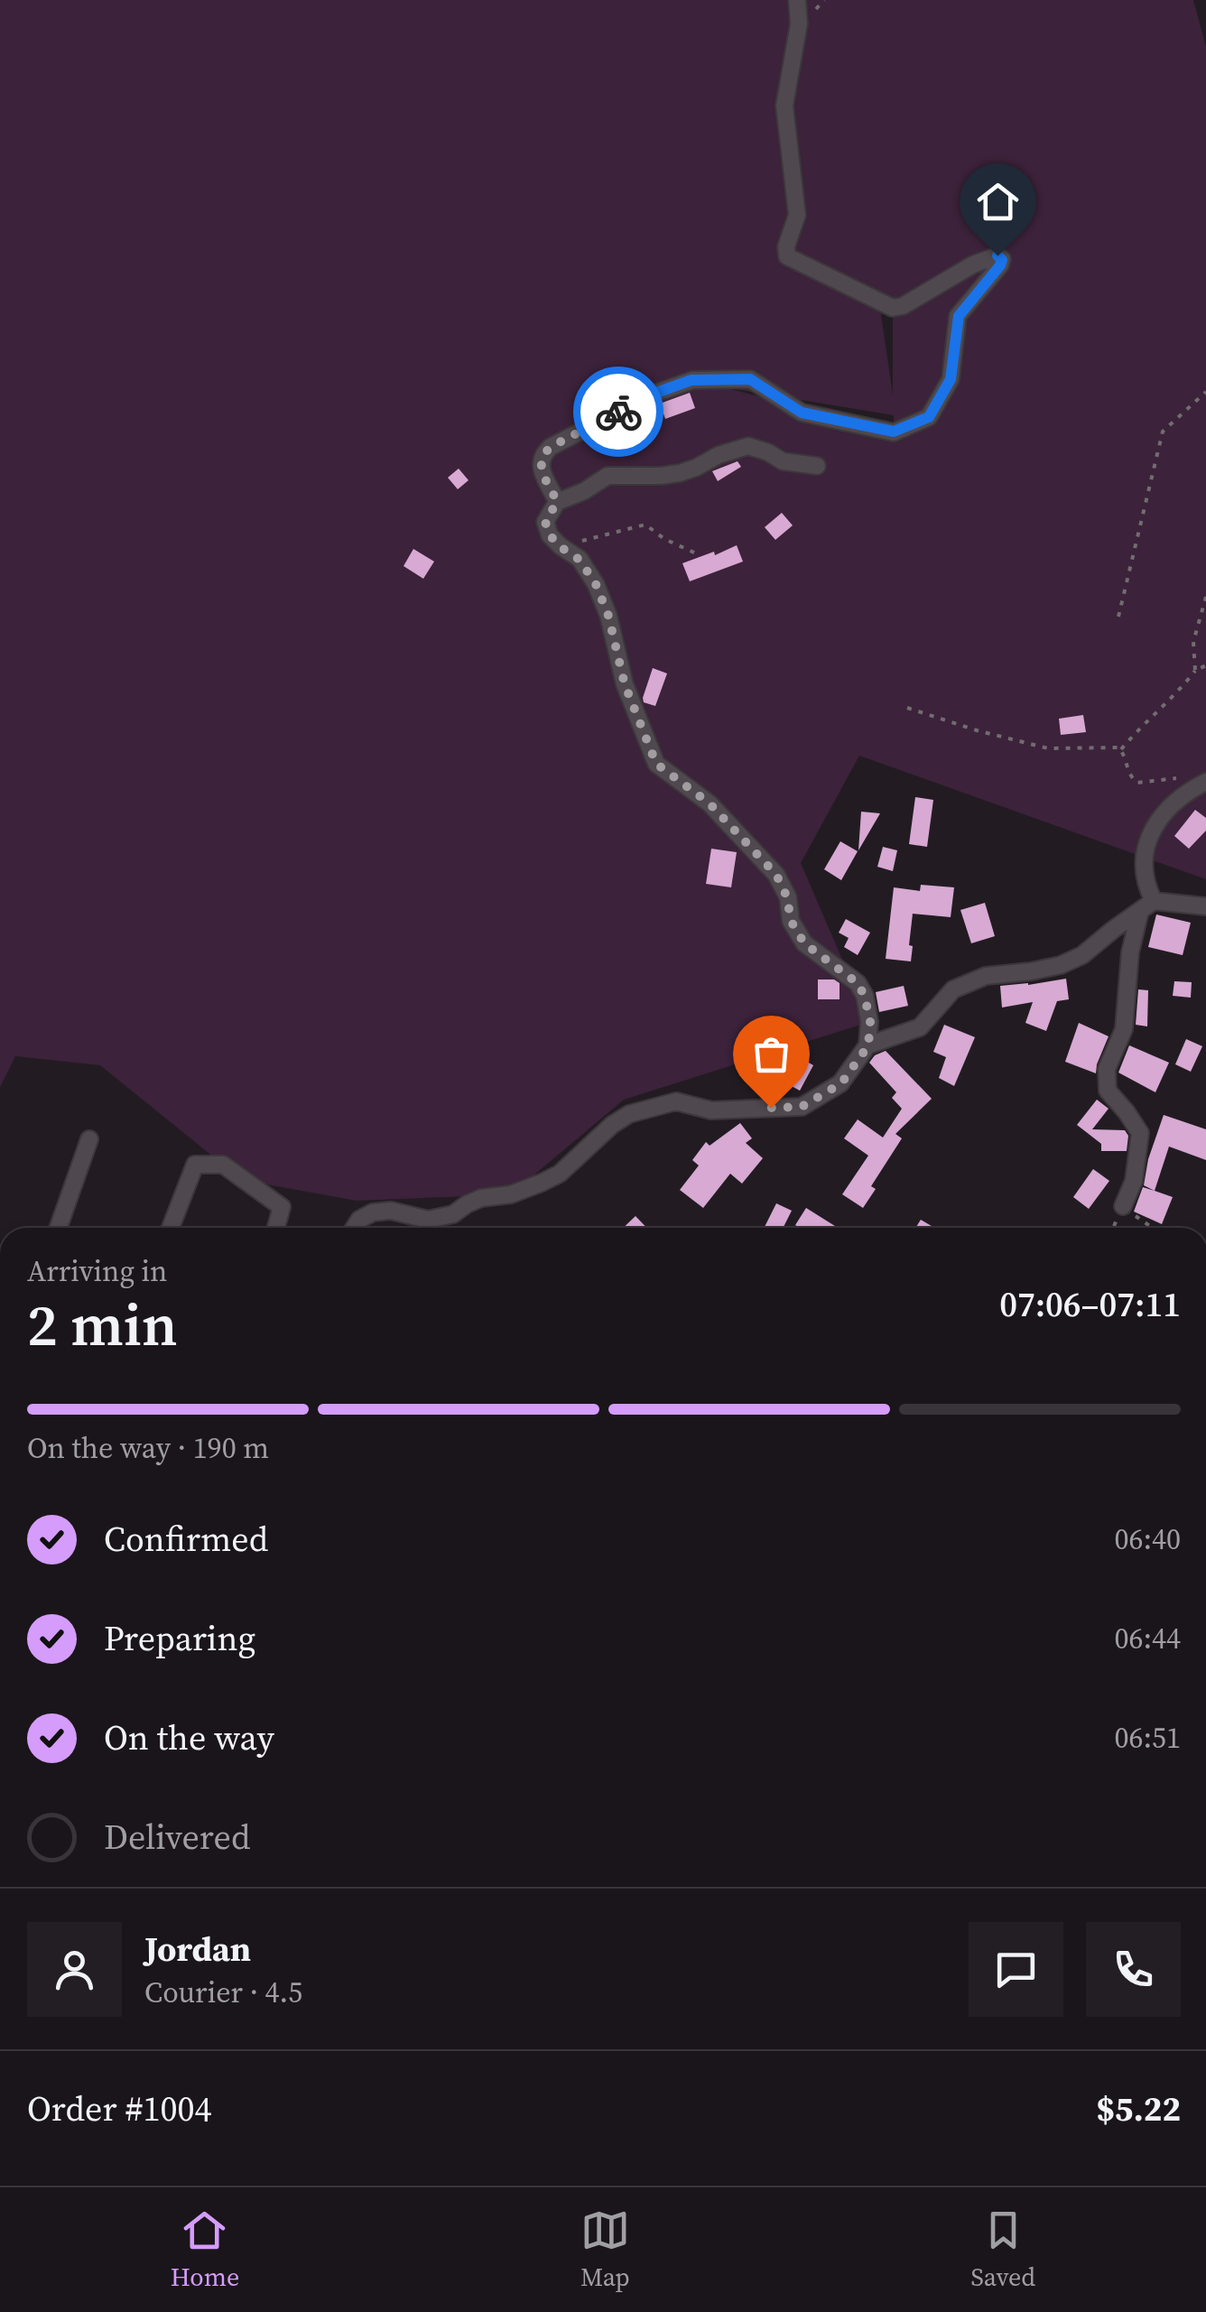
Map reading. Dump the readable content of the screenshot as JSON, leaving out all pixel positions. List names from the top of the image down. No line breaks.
{"page":{"heading":["2 min","Arriving in","07:06–07:11"],"panel":["Jordan","Courier · 4.5","Order #1004","$5.22"],"bar":"On the way · 190 m","list":[["Confirmed","06:40"],["Preparing","06:44"],["On the way","06:51"],"Delivered"],"tabs":["Home","Map","Saved"]}}
